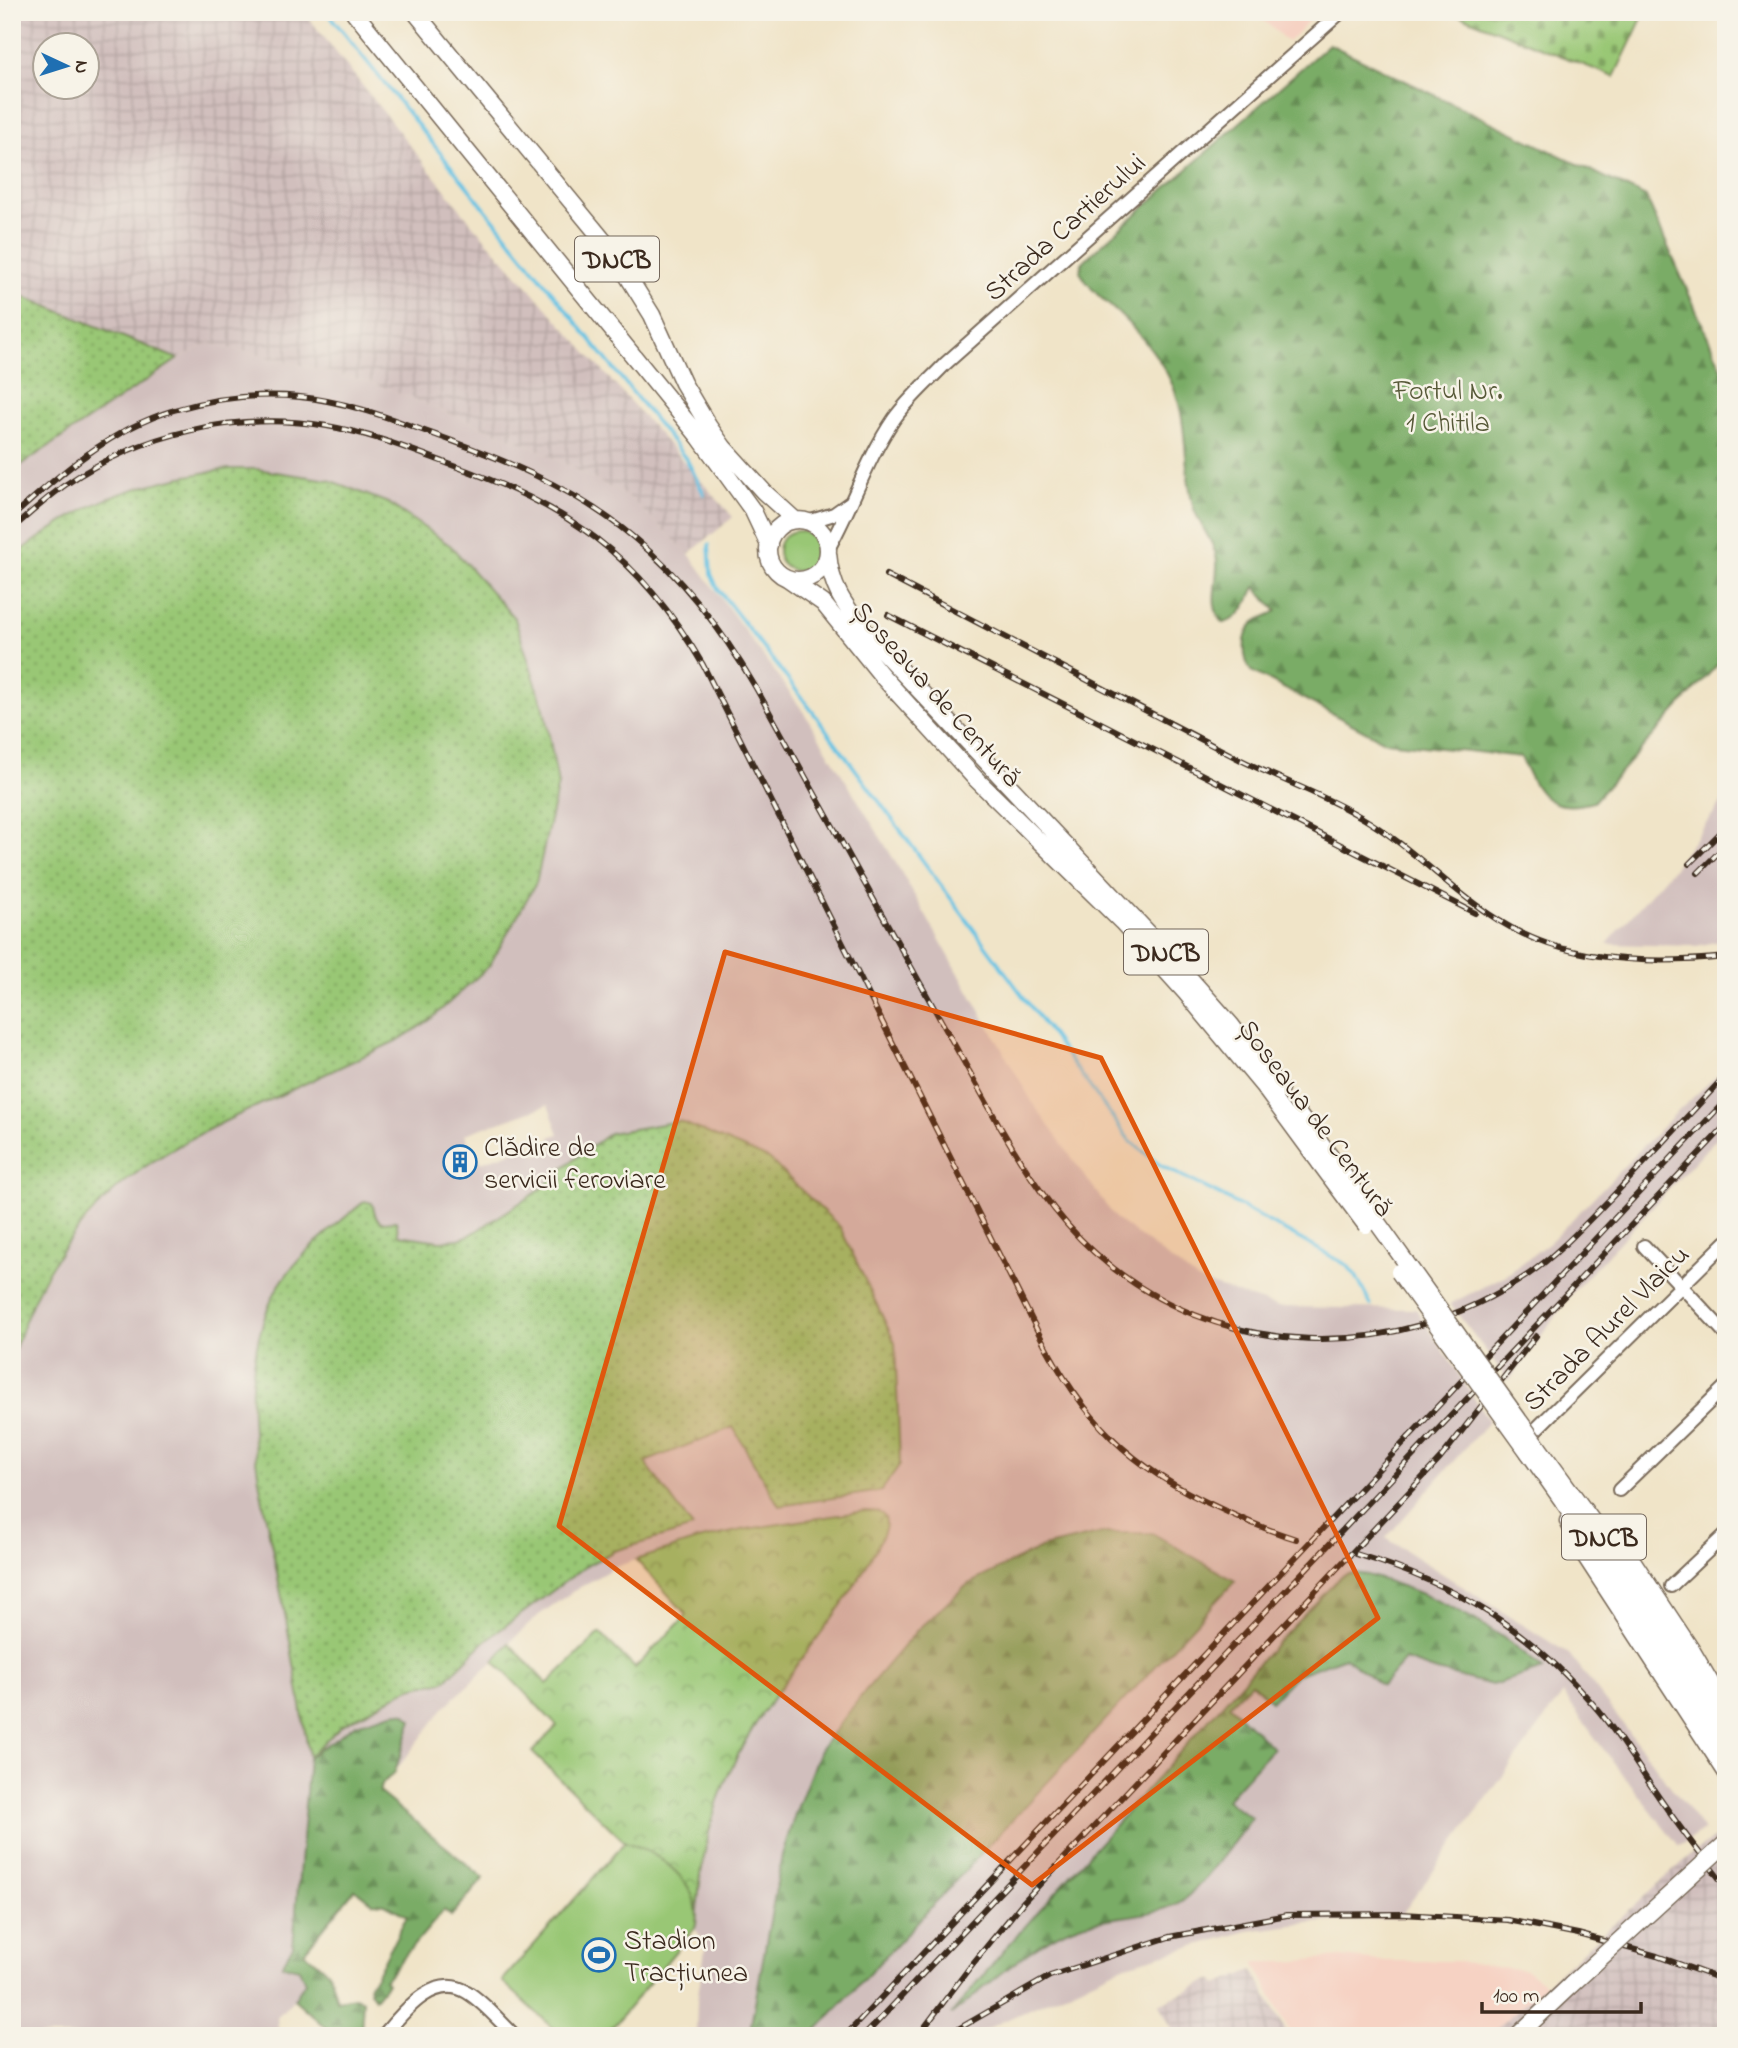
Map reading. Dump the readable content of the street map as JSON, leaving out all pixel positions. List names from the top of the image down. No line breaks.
{"streets":{"main road":["DNCB","Șoseaua de Centură"],"street":["Strada Cartierului","Strada Aurel Vlaicu"]},"crossings":[["Strada Cartierului","Șoseaua de Centură"],["Șoseaua de Centură","Strada Aurel Vlaicu"]],"parks":["Fortul Nr. 1 Chitila"],"places":{"building":["Clădire de servicii feroviare"],"sports":["Stadion Tracțiunea"]},"scale_bar":"100 m","north":"right"}
